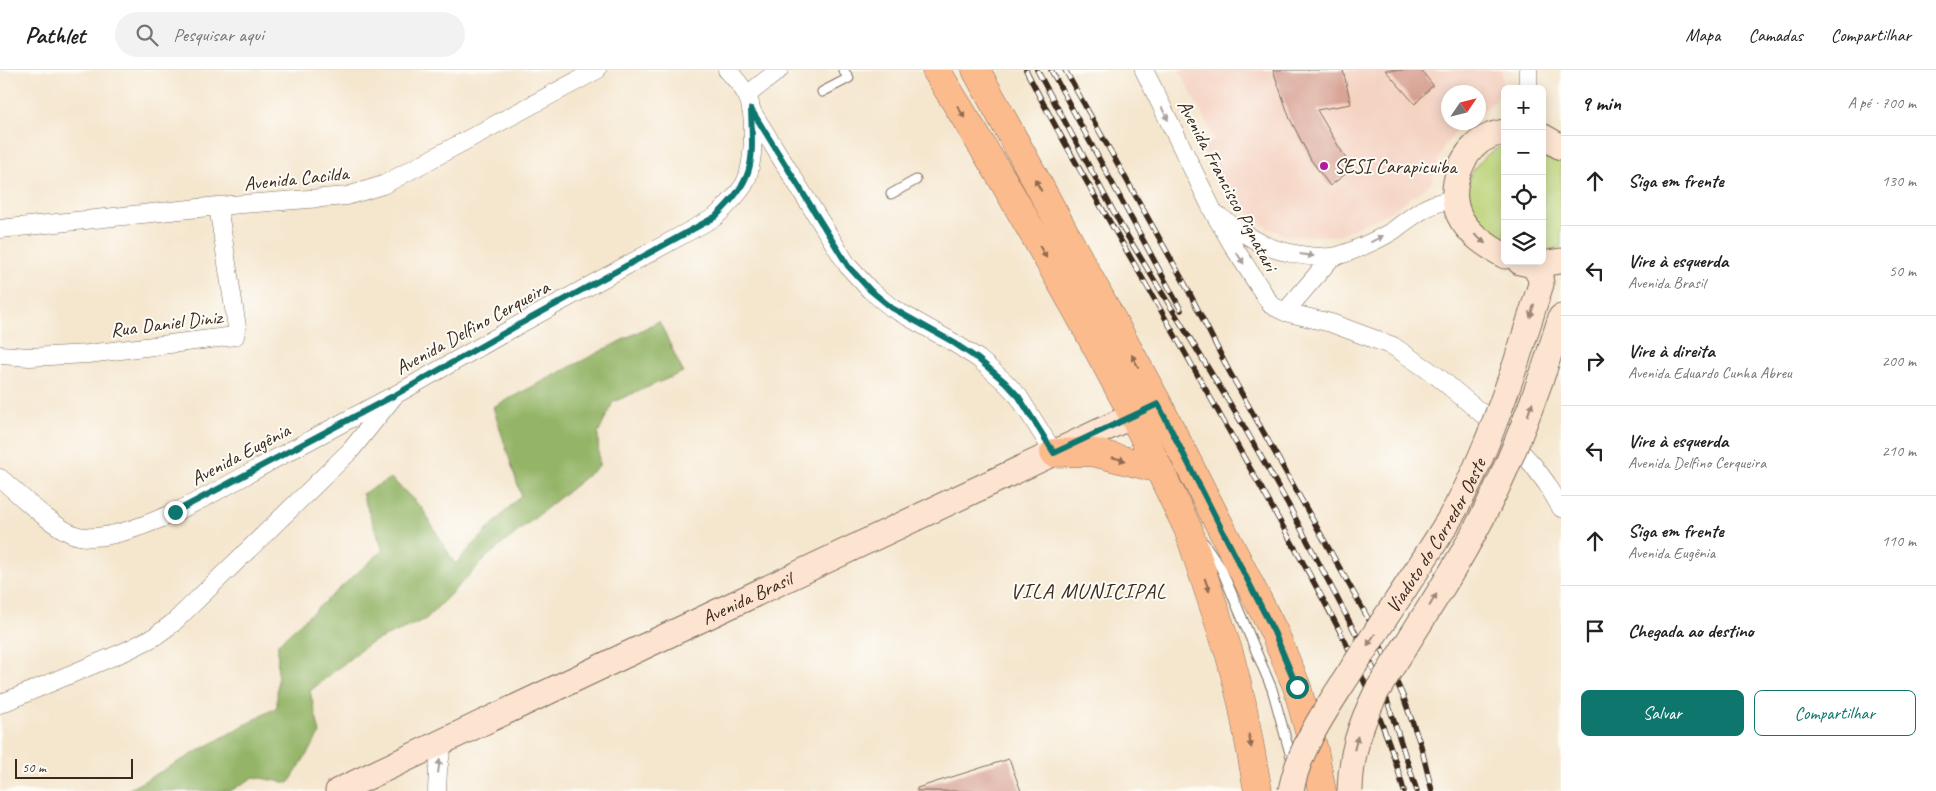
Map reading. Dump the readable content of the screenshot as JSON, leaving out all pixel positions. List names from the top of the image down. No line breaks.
{"streets":{"main road":["Viaduto do Corredor Oeste","Avenida Brasil"],"street":["Avenida Cacilda","Avenida Francisco Pignatari","Rua Daniel Diniz","Avenida Delfino Cerqueira","Avenida Eugênia"]},"crossings":[["Avenida Cacilda","Rua Daniel Diniz"],["Avenida Delfino Cerqueira","Avenida Eugênia"]],"one_way":["Avenida Francisco Pignatari"],"districts":["VILA MUNICIPAL"],"places":["SESI Carapicuiba"],"scale_bar":"50 m","north":"top right","page":{"header":"Pathlet","search":"Pesquisar aqui","nav":["Mapa","Camadas","Compartilhar"],"heading":["9 min","A pé · 700 m"],"map_buttons":["+","−"],"list":[["Siga em frente","130 m"],["Vire à esquerda","Avenida Brasil","50 m"],["Vire à direita","Avenida Eduardo Cunha Abreu","200 m"],["Vire à esquerda","Avenida Delfino Cerqueira","210 m"],["Siga em frente","Avenida Eugênia","110 m"],"Chegada ao destino"],"buttons":["Salvar","Compartilhar"],"scale":"50 m"}}
